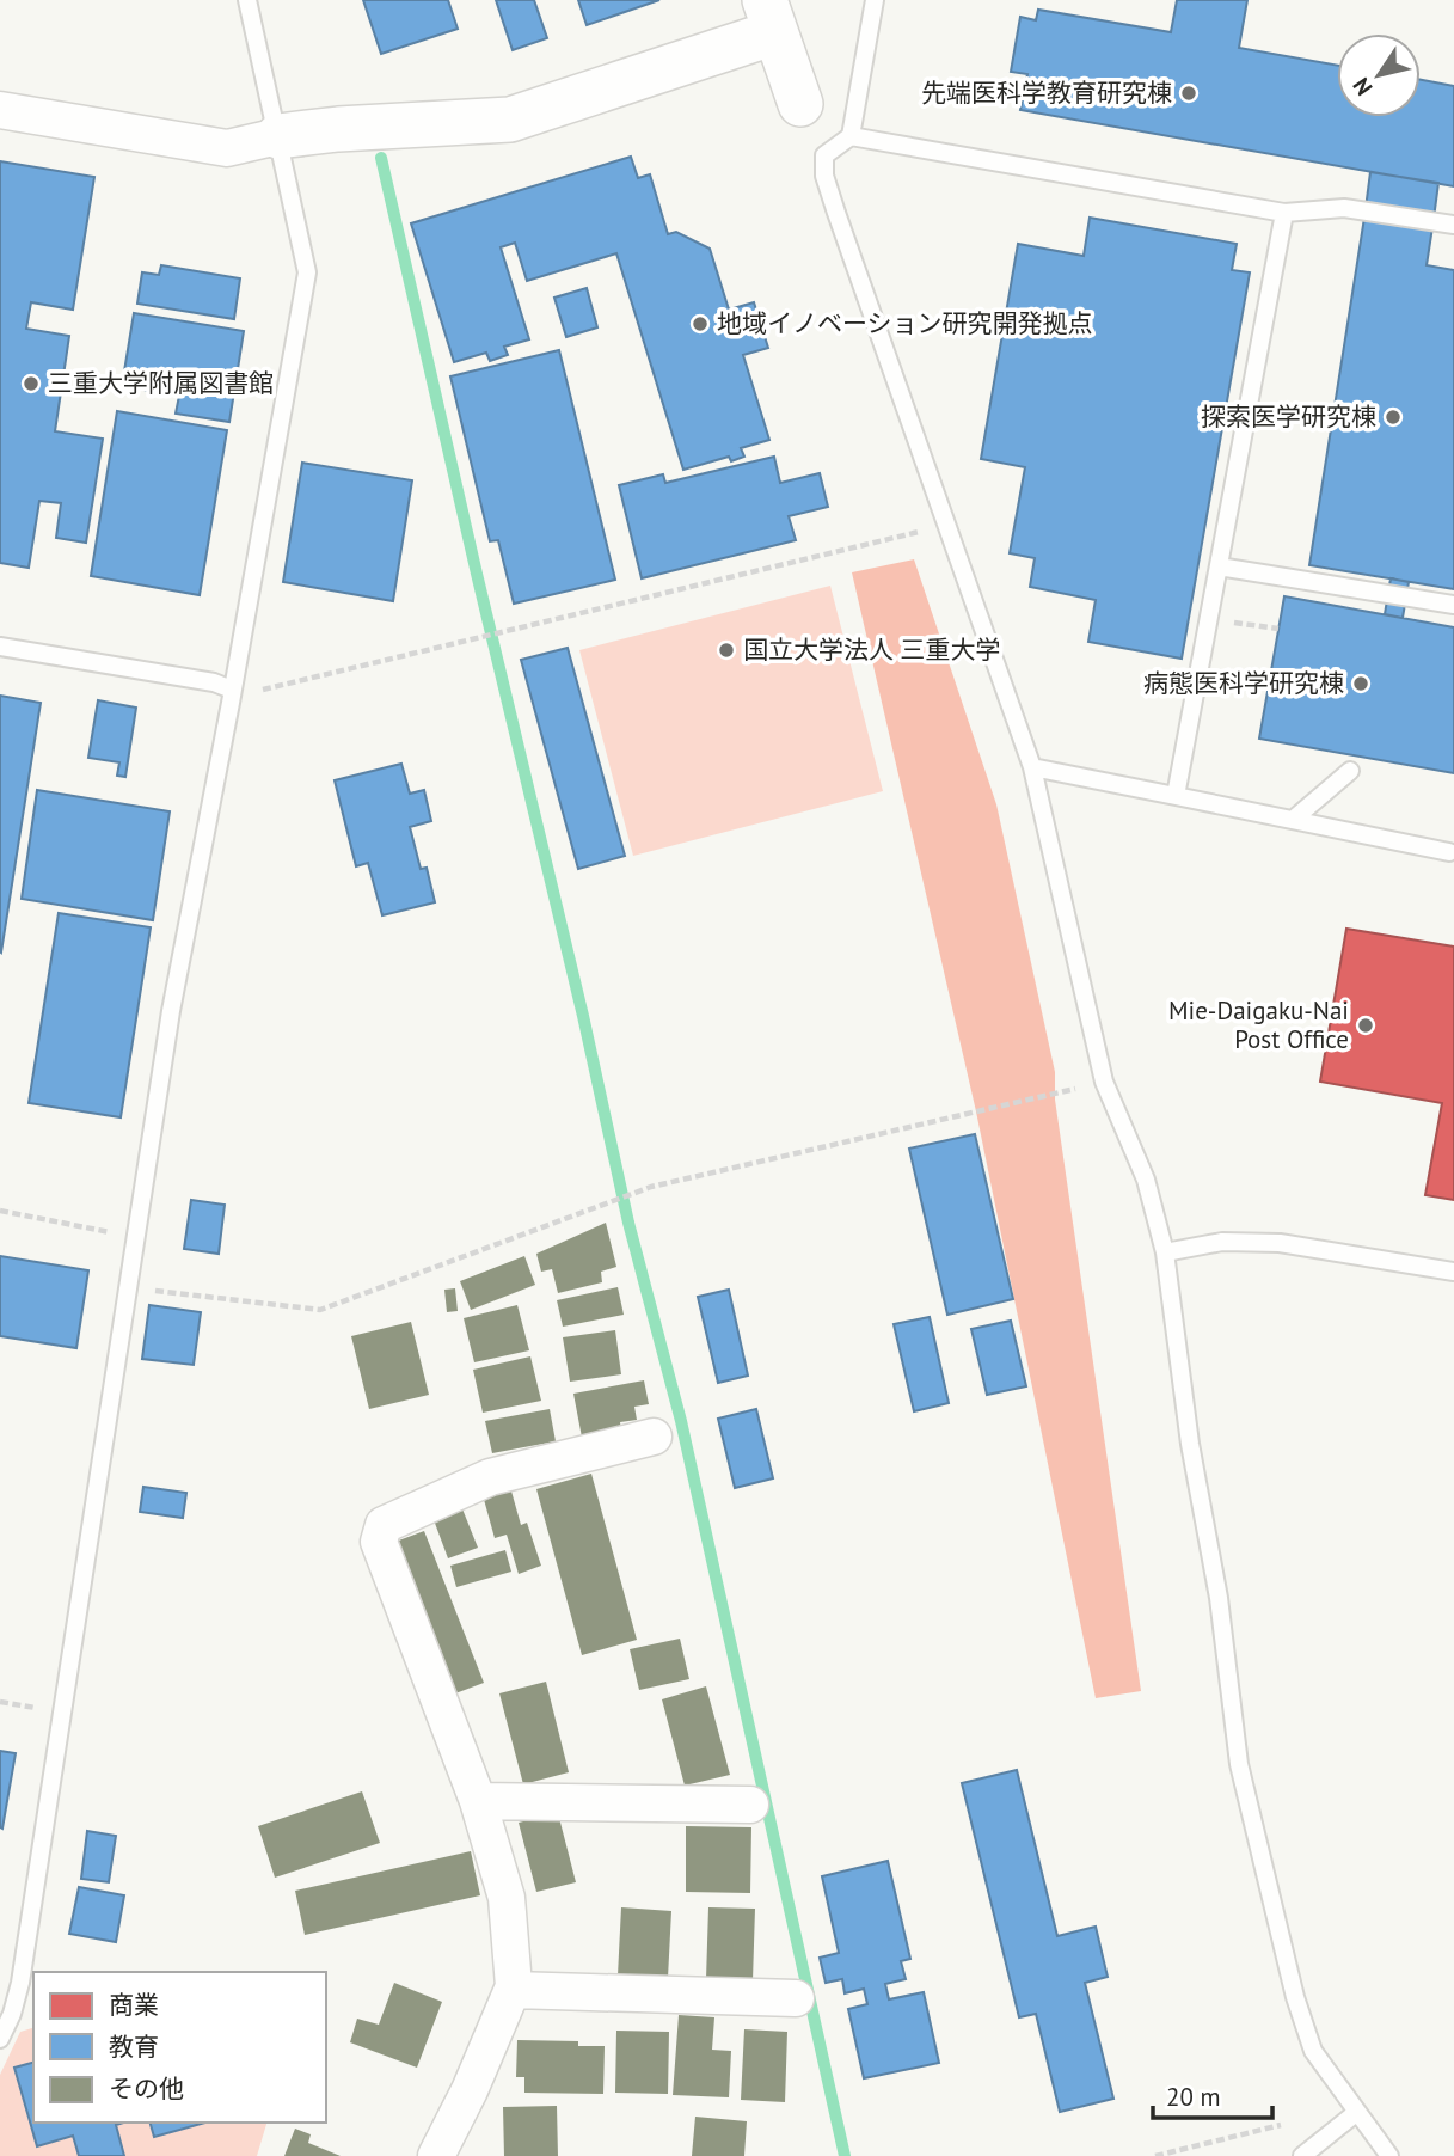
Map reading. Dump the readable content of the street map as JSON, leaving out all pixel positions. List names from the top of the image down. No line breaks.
{"places":["先端医科学教育研究棟","地域イノベーション研究開発拠点","三重大学附属図書館","探索医学研究棟","国立大学法人 三重大学","病態医科学研究棟","Mie-Daigaku-Nai Post Office"],"legend":["商業","教育","その他"],"scale_bar":"20 m","north":"bottom left"}
